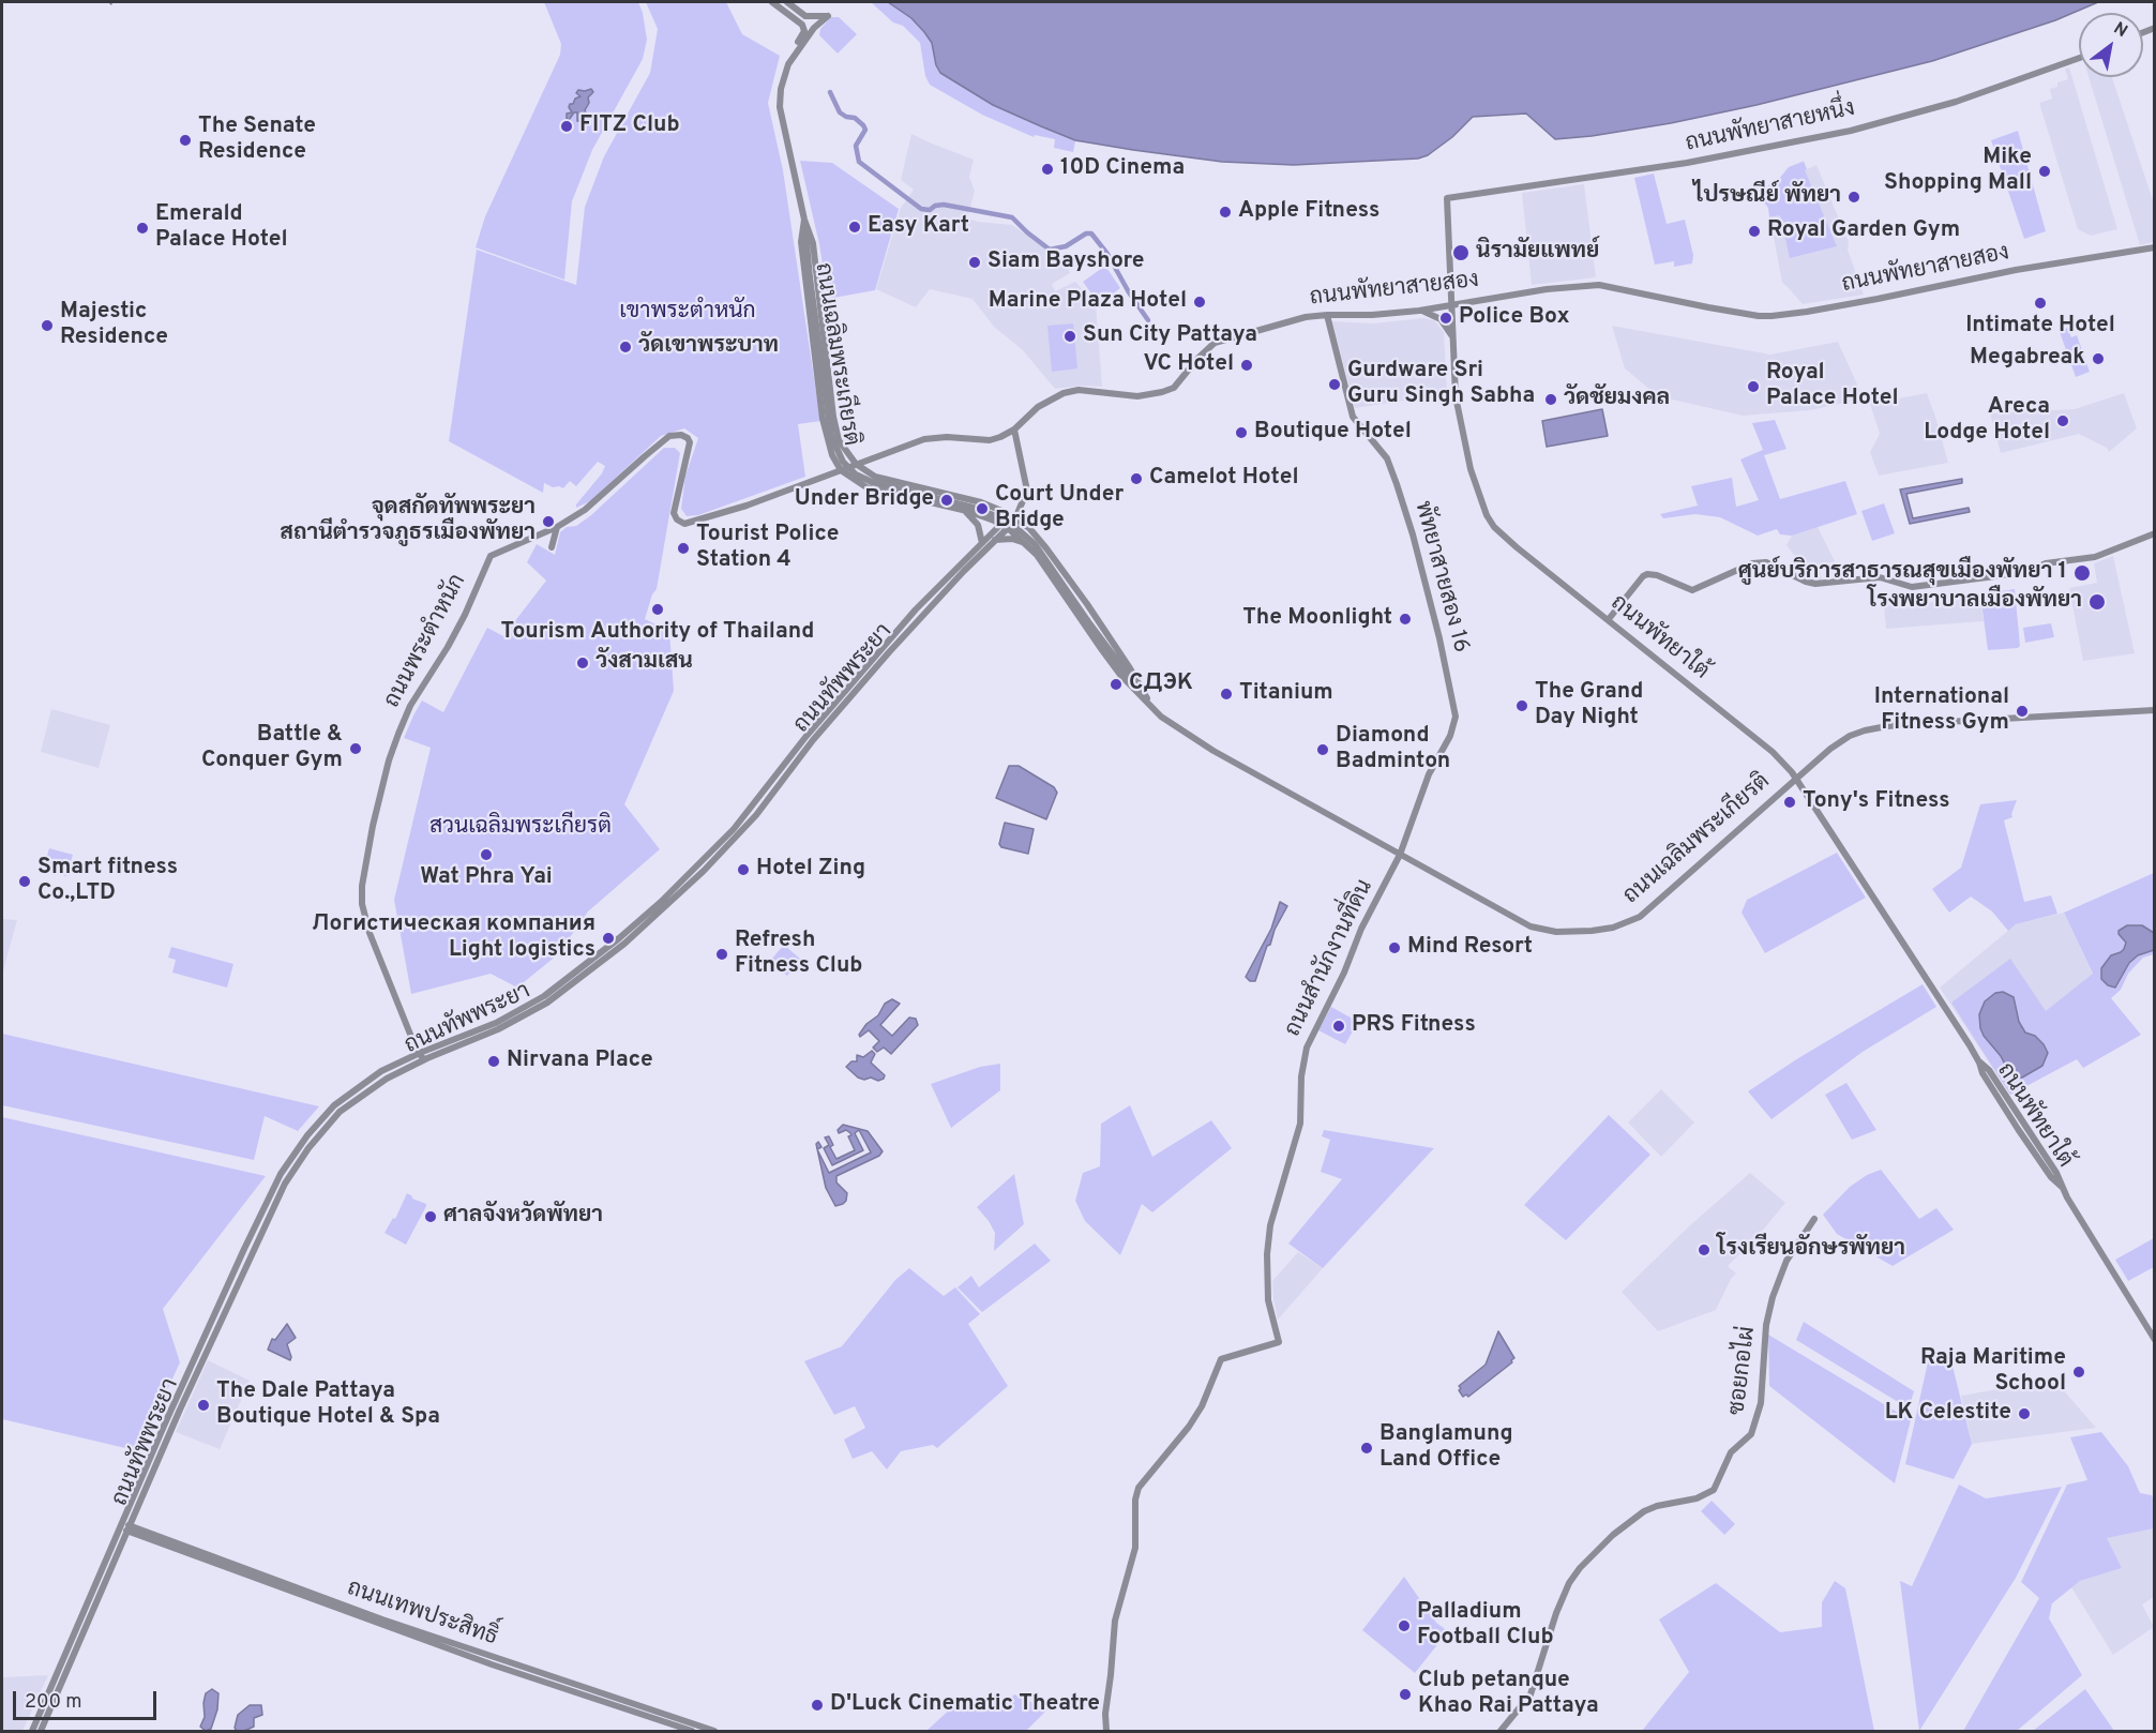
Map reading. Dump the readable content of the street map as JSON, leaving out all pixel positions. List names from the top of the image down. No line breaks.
{"streets":{"main road":["ถนนพัทยาสายหนึ่ง","ถนนพัทยาสายสอง","ถนนเฉลิมพระเกียรติ","พัทยาสายสอง 16","ถนนพัทยาใต้","ถนนพระตำหนัก","ถนนทัพพระยา","ถนนสำนักงานที่ดิน","ซอยกอไผ่","ถนนเทพประสิทธิ์"]},"crossings":[["ถนนพัทยาสายหนึ่ง","ถนนพัทยาใต้"],["ถนนพัทยาสายสอง","พัทยาสายสอง 16"],["ถนนพัทยาสายสอง","ถนนพัทยาใต้"],["ถนนพัทยาสายสอง","ถนนพระตำหนัก"],["ถนนพัทยาสายสอง","ถนนทัพพระยา"],["ถนนเฉลิมพระเกียรติ","พัทยาสายสอง 16"],["ถนนเฉลิมพระเกียรติ","ถนนพัทยาใต้"],["ถนนเฉลิมพระเกียรติ","ถนนพระตำหนัก"],["ถนนเฉลิมพระเกียรติ","ถนนทัพพระยา"],["ถนนเฉลิมพระเกียรติ","ถนนสำนักงานที่ดิน"],["พัทยาสายสอง 16","ถนนสำนักงานที่ดิน"],["ถนนพระตำหนัก","ถนนทัพพระยา"],["ถนนทัพพระยา","ถนนเทพประสิทธิ์"]],"parks":["เขาพระตำหนัก","สวนเฉลิมพระเกียรติ"],"places":["FITZ Club","The Senate Residence","10D Cinema","Mike Shopping Mall","ไปรษณีย์ พัทยา","Apple Fitness","Easy Kart","Emerald Palace Hotel","Royal Garden Gym","นิรามัยแพทย์","Siam Bayshore","Marine Plaza Hotel","Intimate Hotel","Police Box","Majestic Residence","Sun City Pattaya","วัดเขาพระบาท","Megabreak","VC Hotel","Gurdware Sri Guru Singh Sabha","Royal Palace Hotel","วัดชัยมงคล","Areca Lodge Hotel","Boutique Hotel","Camelot Hotel","Under Bridge","Court Under Bridge","จุดสกัดทัพพระยา สถานีตำรวจภูธรเมืองพัทยา","Tourist Police Station 4","ศูนย์บริการสาธารณสุขเมืองพัทยา 1","โรงพยาบาลเมืองพัทยา","Tourism Authority of Thailand","The Moonlight","วังสามเสน","СДЭК","Titanium","The Grand Day Night","International Fitness Gym","Battle & Conquer Gym","Diamond Badminton","Tony's Fitness","Wat Phra Yai","Hotel Zing","Smart fitness Co.,LTD","Логистическая компания Light logistics","Mind Resort","Refresh Fitness Club","PRS Fitness","Nirvana Place","ศาลจังหวัดพัทยา","โรงเรียนอักษรพัทยา","Raja Maritime School","The Dale Pattaya Boutique Hotel & Spa","LK Celestite","Banglamung Land Office","Palladium Football Club","Club petanque Khao Rai Pattaya","D'Luck Cinematic Theatre"],"scale_bar":"200 m","north":"top right"}
